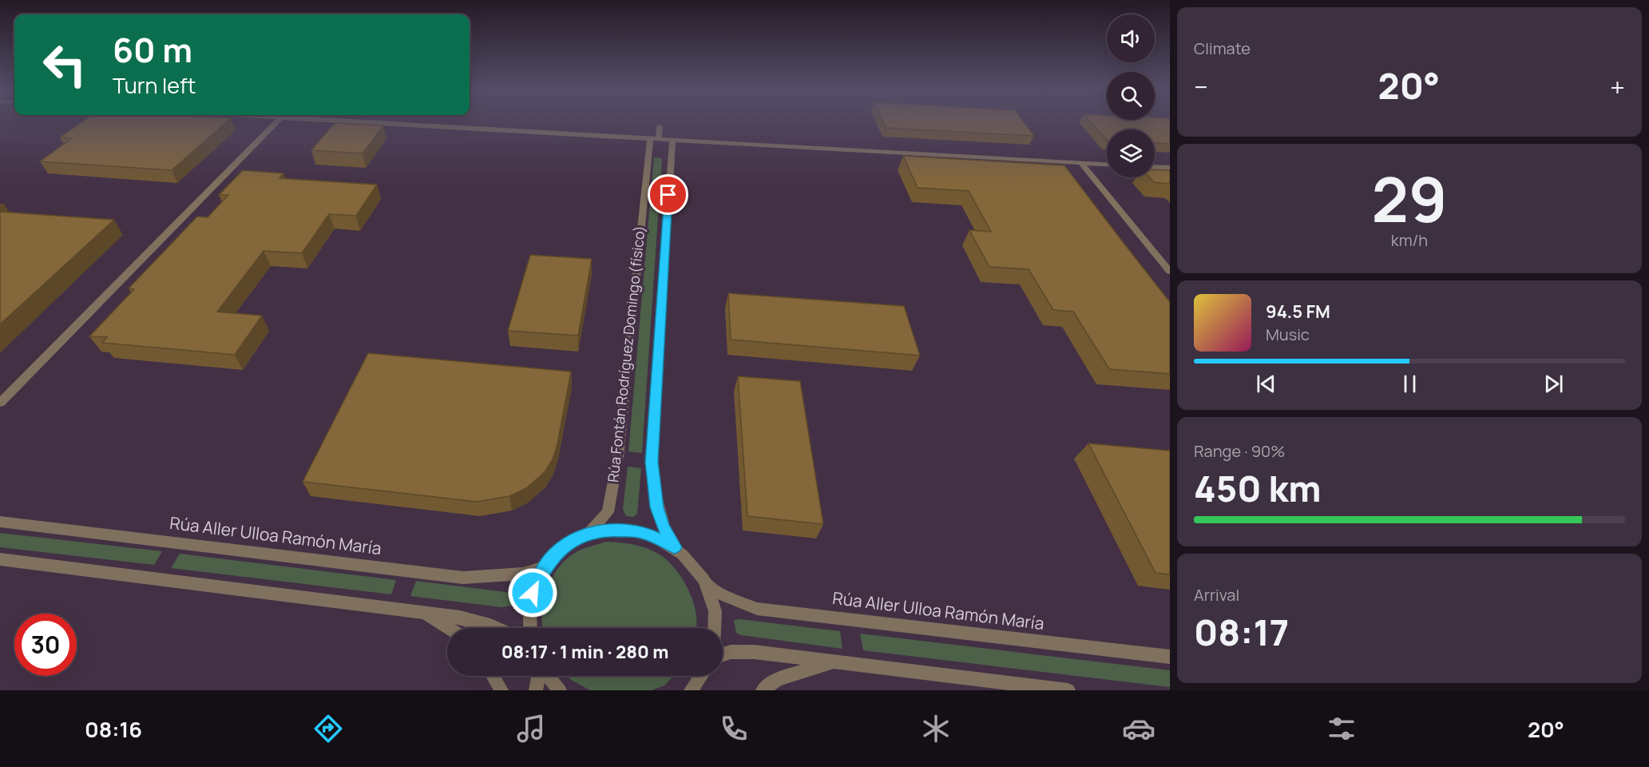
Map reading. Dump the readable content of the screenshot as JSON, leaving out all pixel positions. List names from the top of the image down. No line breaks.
{"streets":{"street":["Rúa Fontán Rodríguez Domingo (físico)","Rúa Aller Ulloa Ramón María"]},"crossings":[["Rúa Fontán Rodríguez Domingo (físico)","Rúa Aller Ulloa Ramón María"]],"page":{"tile":["Climate",["29","km/h"],["Range · 90%","450 km"],["Arrival","08:17"]],"turn":["60 m","Turn left"],"heat":["−","20°","+"],"song":["94.5 FM","Music"],"limit":"30","trip":"08:17 · 1 min · 280 m","tabs":["08:16","20°"]}}
